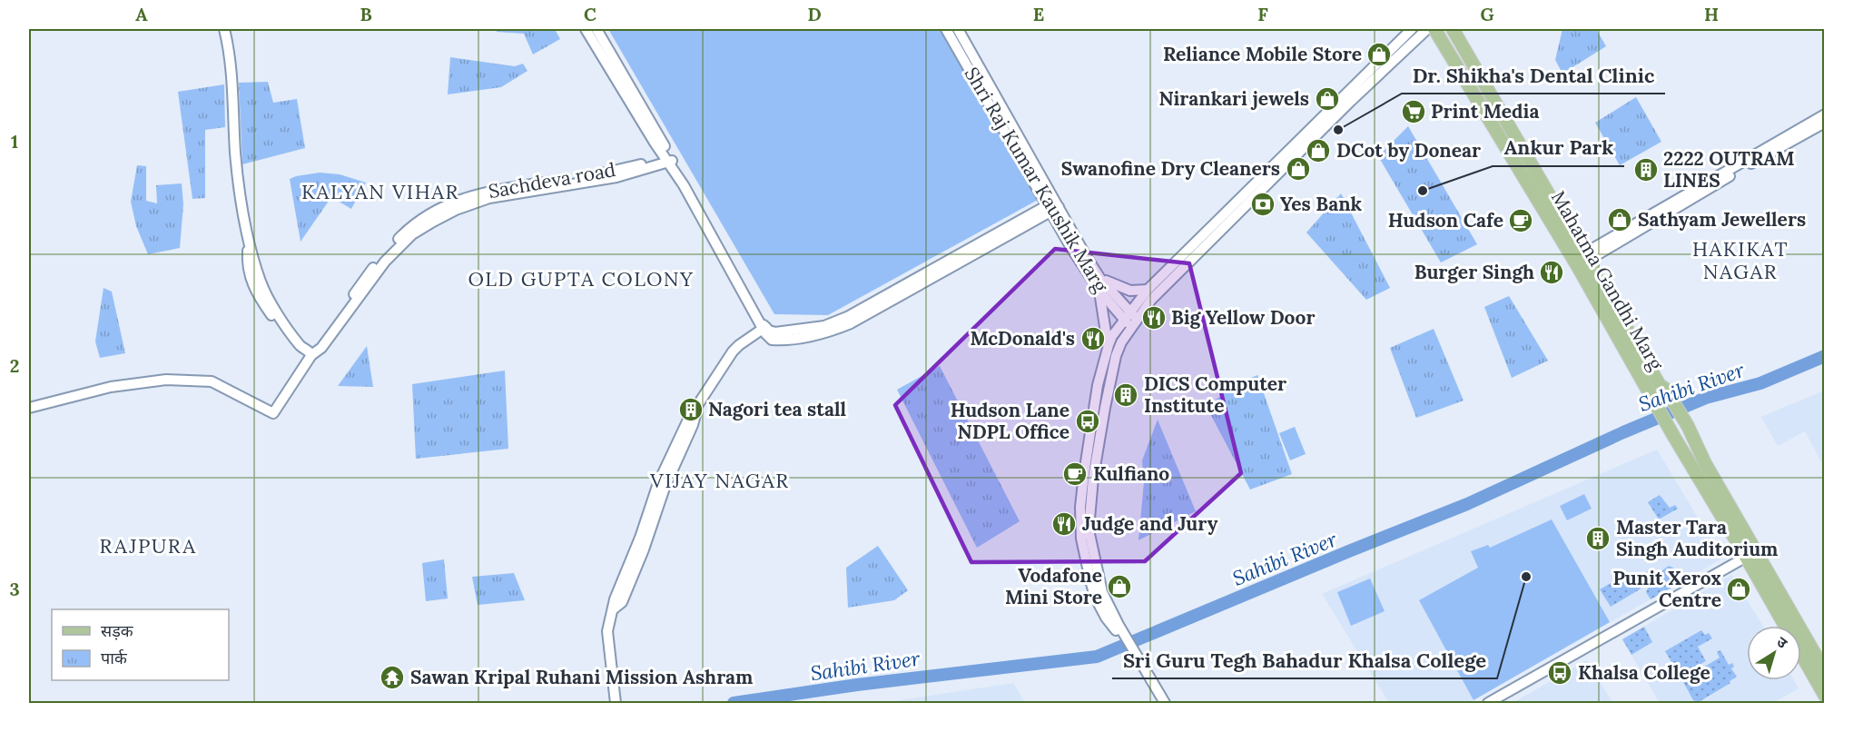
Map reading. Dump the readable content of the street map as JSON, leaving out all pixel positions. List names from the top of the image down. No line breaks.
{"streets":{"main road":["Mahatma Gandhi Marg"],"street":["Shri Raj Kumar Kaushik Marg","Sachdeva road"]},"districts":["KALYAN VIHAR","HAKIKAT NAGAR","OLD GUPTA COLONY","VIJAY NAGAR","RAJPURA"],"water":["Sahibi River"],"places":{"shop":["Reliance Mobile Store","Nirankari jewels","DCot by Donear","Swanofine Dry Cleaners","Sathyam Jewellers","Vodafone Mini Store","Punit Xerox Centre"],"supermarket":["Print Media"],"other":["Dr. Shikha's Dental Clinic","Ankur Park","Sri Guru Tegh Bahadur Khalsa College"],"building":["2222 OUTRAM LINES","DICS Computer Institute","Nagori tea stall","Master Tara Singh Auditorium"],"bank":["Yes Bank"],"cafe":["Hudson Cafe","Kulfiano"],"restaurant":["Burger Singh","Big Yellow Door","McDonald's","Judge and Jury"],"bus stop":["Hudson Lane NDPL Office","Khalsa College"],"temple":["Sawan Kripal Ruhani Mission Ashram"]},"legend":["सड़क","पार्क"],"north":"top right","grid":{"columns":["A","B","C","D","E","F","G","H"],"rows":["1","2","3"]}}
